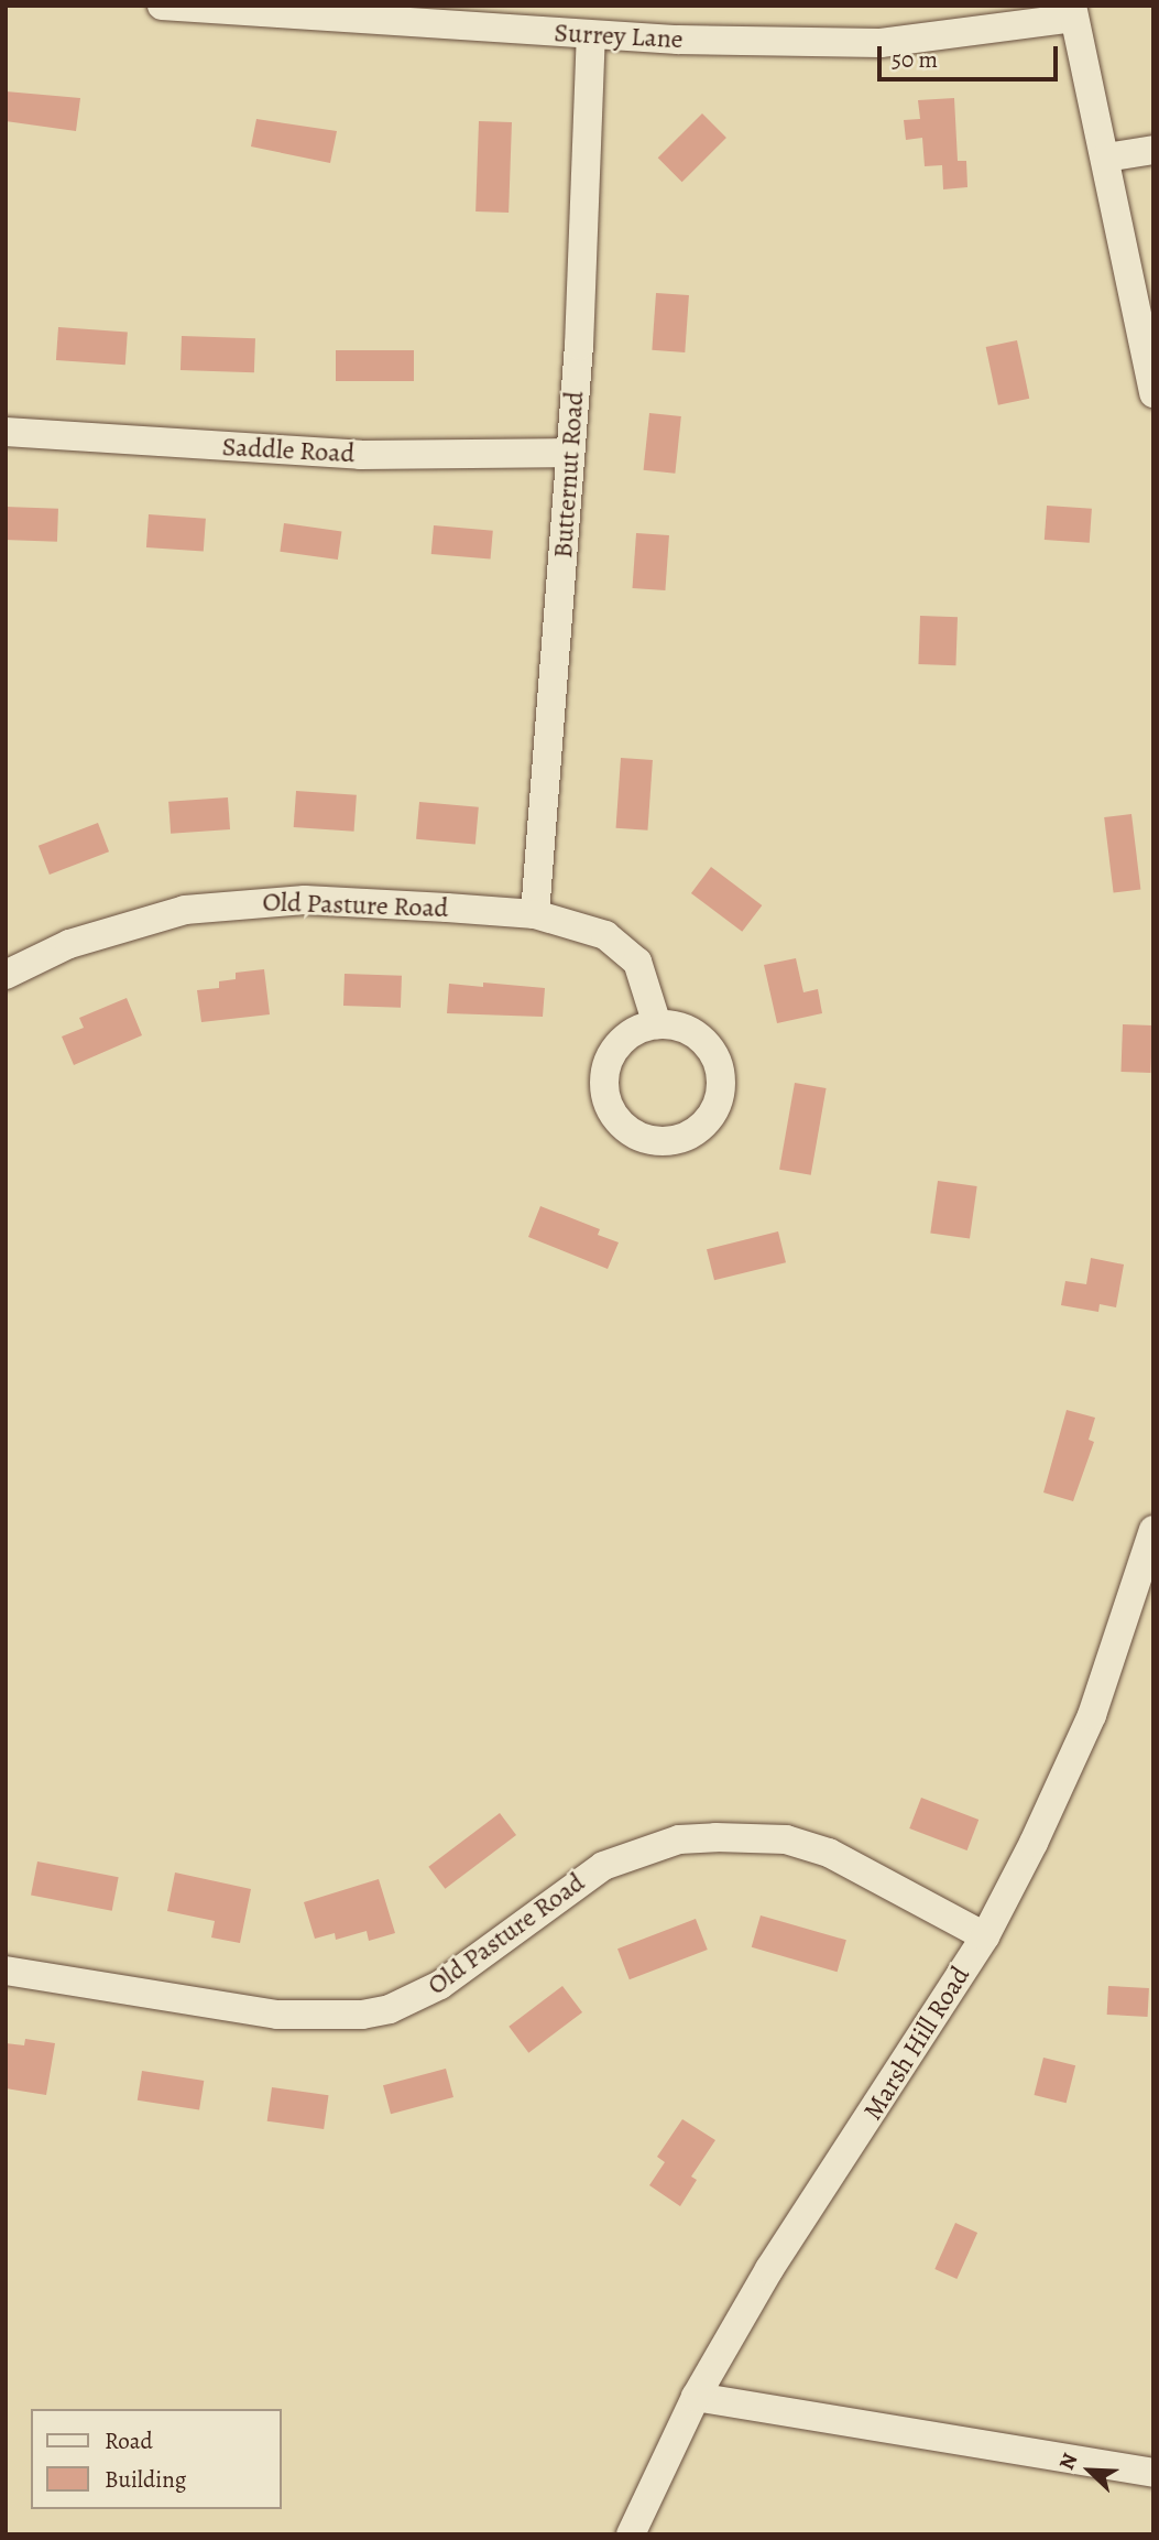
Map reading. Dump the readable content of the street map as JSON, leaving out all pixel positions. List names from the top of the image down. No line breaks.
{"streets":{"street":["Surrey Lane","Saddle Road","Butternut Road","Old Pasture Road","Marsh Hill Road"]},"crossings":[["Surrey Lane","Butternut Road"],["Saddle Road","Butternut Road"],["Butternut Road","Old Pasture Road"],["Old Pasture Road","Marsh Hill Road"]],"legend":["Road","Building"],"scale_bar":"50 m","north":"top left"}
